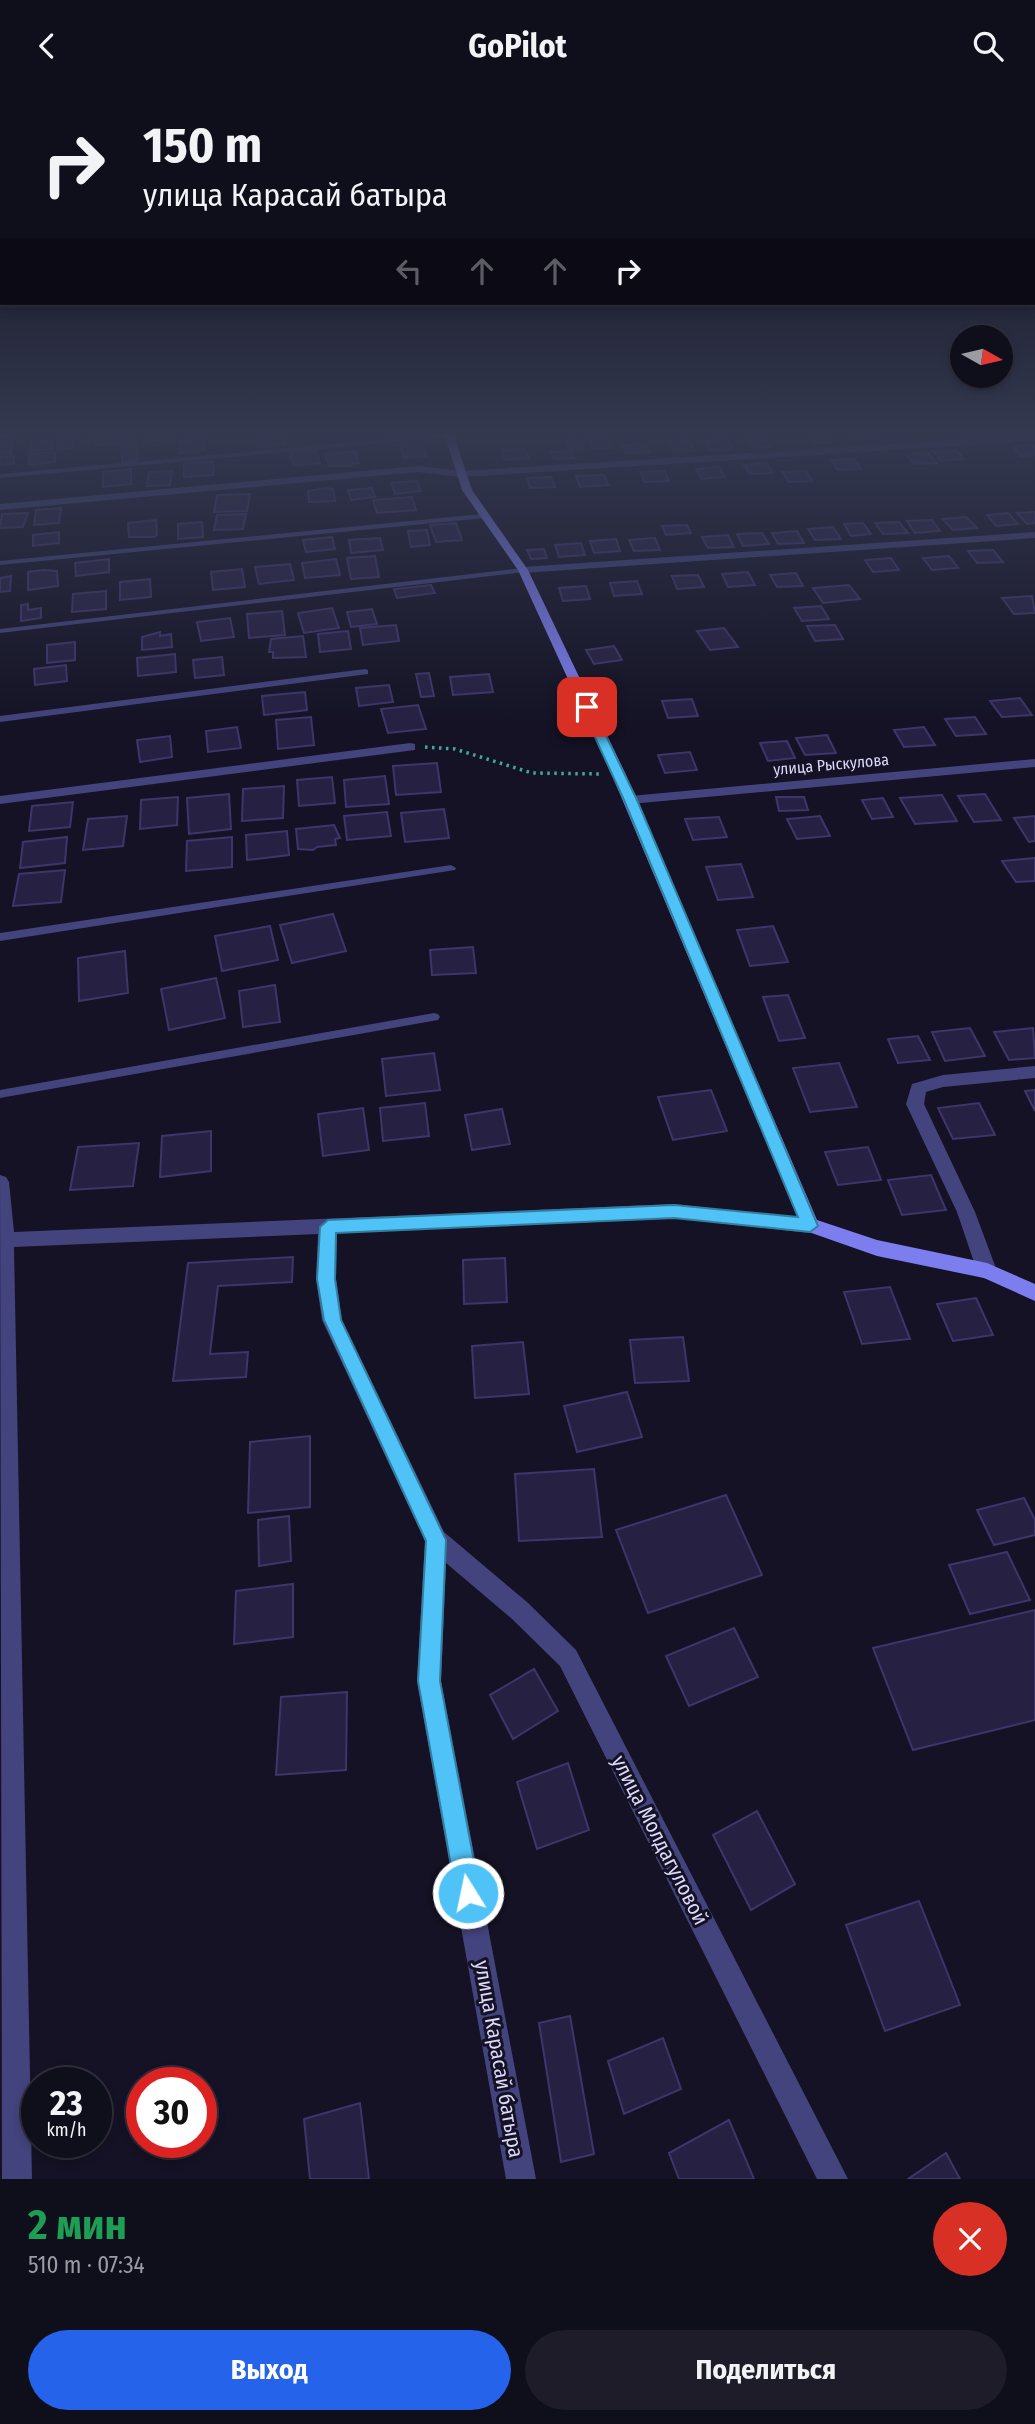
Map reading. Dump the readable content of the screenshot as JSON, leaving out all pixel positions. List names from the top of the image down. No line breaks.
{"streets":{"street":["улица Рыскулова","улица Молдагуловой","улица Карасай батыра"]},"crossings":[["улица Молдагуловой","улица Карасай батыра"]],"north":"right","page":{"header":"GoPilot","turn":["150 m","улица Карасай батыра"],"speed":"23 km/h","limit":"30","heading":["2 мин","510 m · 07:34"],"buttons":["Выход","Поделиться"]}}
